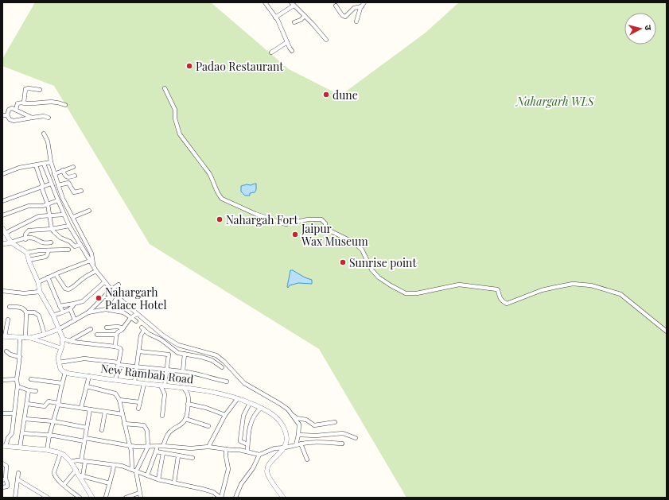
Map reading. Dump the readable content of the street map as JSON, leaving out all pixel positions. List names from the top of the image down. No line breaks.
{"streets":{"street":["New Rambah Road"]},"parks":["Nahargarh WLS"],"places":["Padao Restaurant","dune","Nahargah Fort","Jaipur Wax Museum","Sunrise point","Nahargarh Palace Hotel"],"north":"right"}
